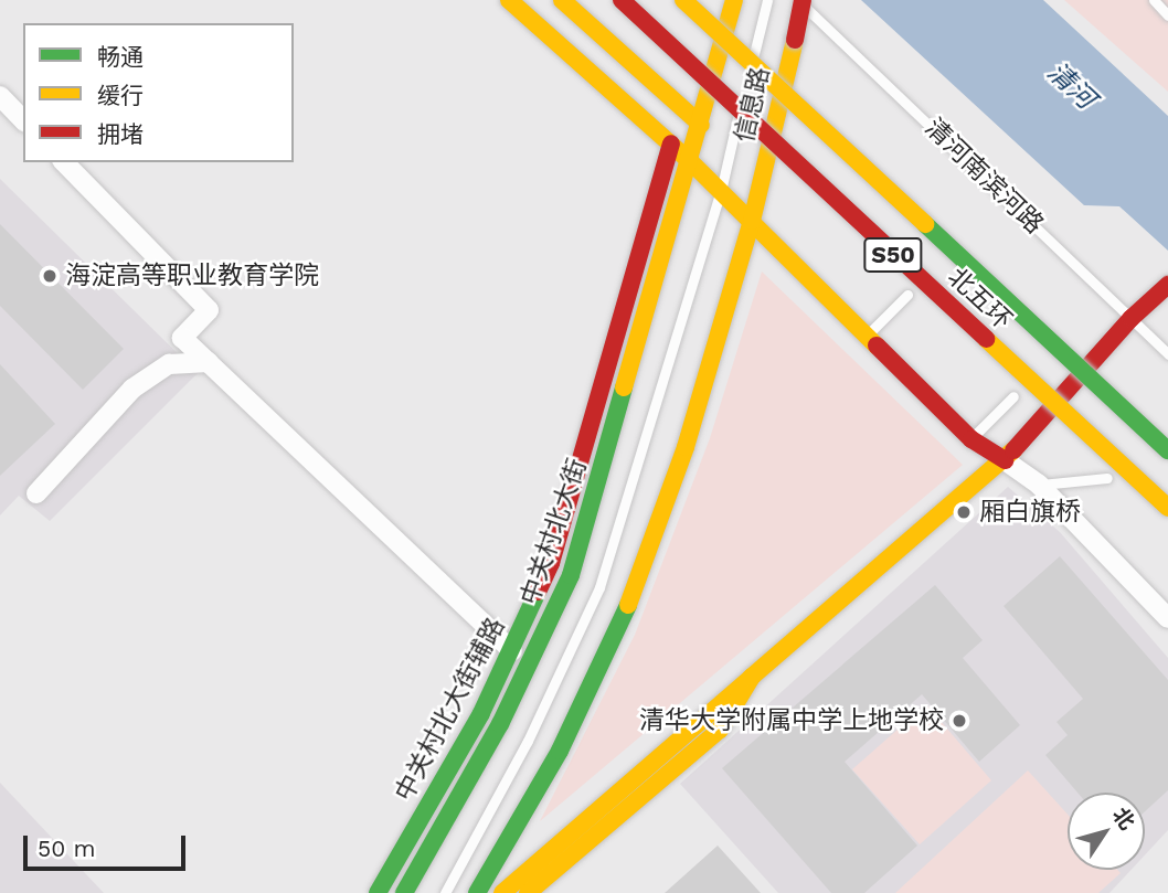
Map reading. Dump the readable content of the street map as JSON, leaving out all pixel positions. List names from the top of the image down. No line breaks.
{"streets":{"main road":["信息路","S50","北五环","中关村北大街","中关村北大街辅路"],"lane":["清河南滨河路"]},"crossings":[["信息路","清河南滨河路"],["信息路","中关村北大街"]],"water":["清河"],"places":["海淀高等职业教育学院","厢白旗桥","清华大学附属中学上地学校"],"legend":["畅通","缓行","拥堵"],"scale_bar":"50 m","north":"top right"}
